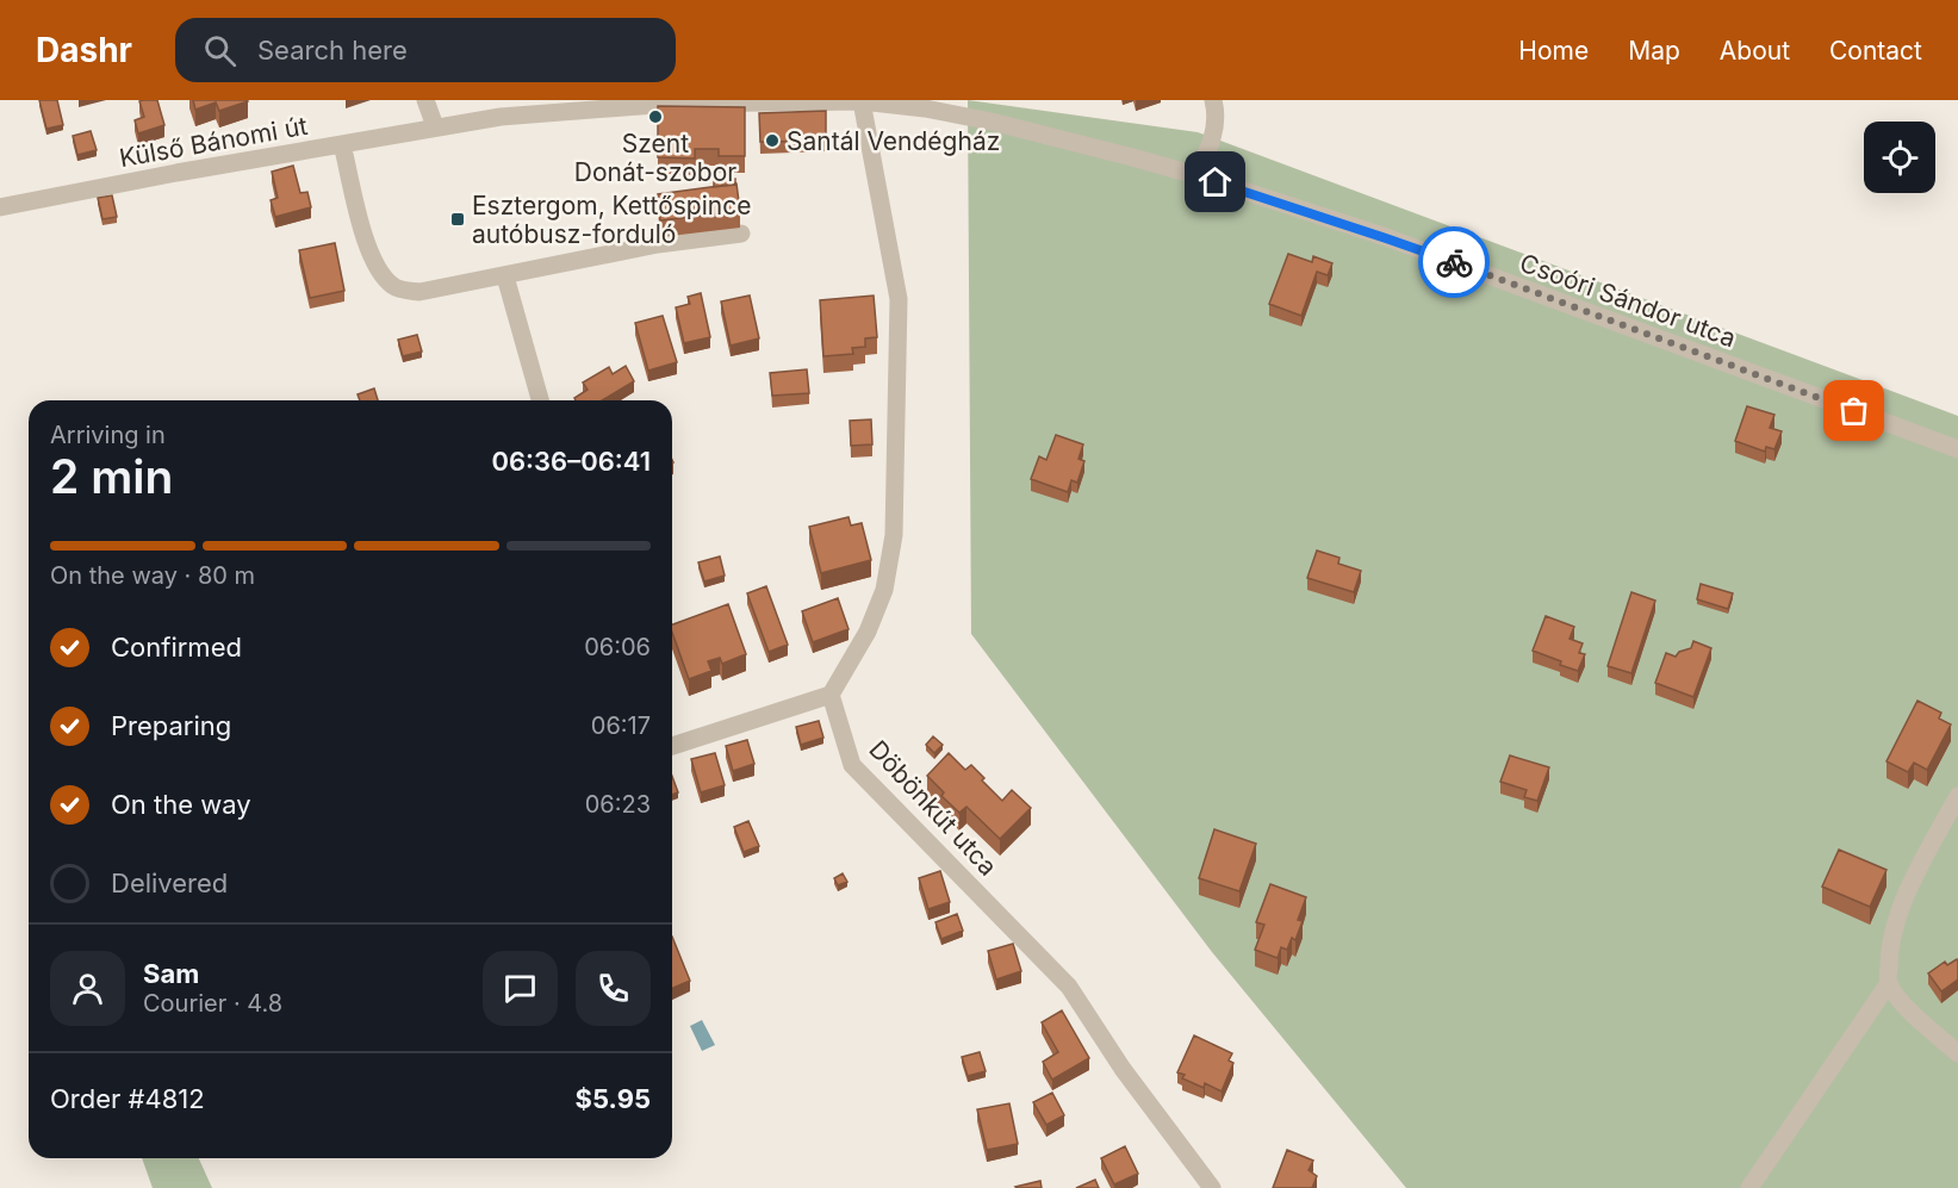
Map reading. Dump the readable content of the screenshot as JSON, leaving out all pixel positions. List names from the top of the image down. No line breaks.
{"streets":{"street":["Külső Bánomi út","Csoóri Sándor utca","Döbönkút utca"]},"crossings":[["Külső Bánomi út","Csoóri Sándor utca"]],"places":{"other":["Szent Donát-szobor","Santál Vendégház"],"transit":["Esztergom, Kettőspince autóbusz-forduló"]},"page":{"header":"Dashr","search":"Search here","nav":["Home","Map","About","Contact"],"heading":["2 min","Arriving in","06:36–06:41"],"panel":["Sam","Courier · 4.8","Order #4812","$5.95"],"bar":"On the way · 80 m","list":[["Confirmed","06:06"],["Preparing","06:17"],["On the way","06:23"],"Delivered"]}}
